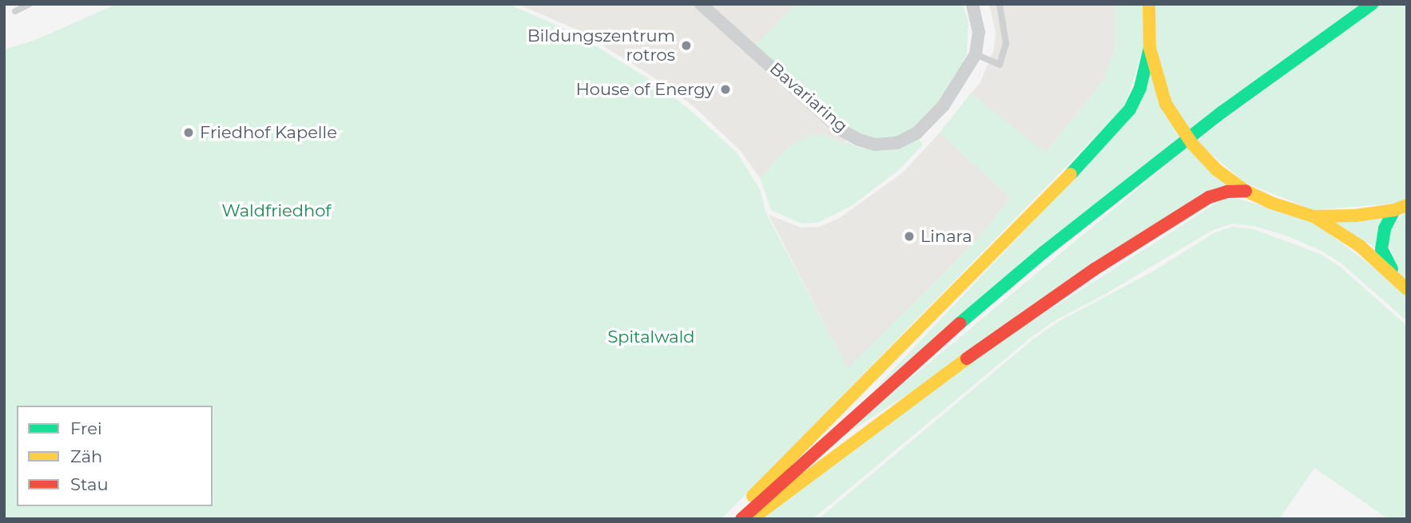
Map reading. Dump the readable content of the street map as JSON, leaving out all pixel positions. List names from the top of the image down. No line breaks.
{"streets":{"street":["Bavariaring"]},"parks":["Waldfriedhof","Spitalwald"],"places":["Bildungszentrum rotros","House of Energy","Friedhof Kapelle","Linara"],"legend":["Frei","Zäh","Stau"]}
